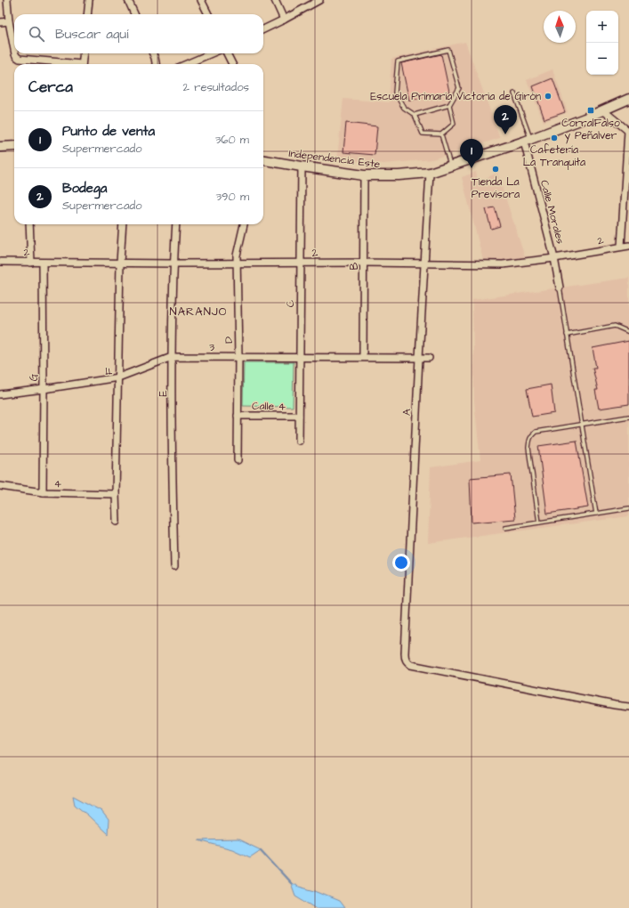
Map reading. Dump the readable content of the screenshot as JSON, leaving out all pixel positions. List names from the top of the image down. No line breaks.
{"streets":{"main road":["Independencia Este"],"street":["Calle Morales","2","B","C","D","3","F","G","E","Calle 4","A","4"]},"crossings":[["Independencia Este","Calle Morales"],["Independencia Este","B"],["Independencia Este","C"],["Independencia Este","A"],["Calle Morales","2"],["2","B"],["2","C"],["2","D"],["2","F"],["2","G"],["2","E"],["2","A"],["B","3"],["C","3"],["C","Calle 4"],["D","3"],["D","Calle 4"],["3","F"],["3","G"],["3","E"],["3","A"],["F","4"],["G","4"]],"districts":["NARANJO"],"places":{"other":["Escuela Primaria Victoria de Girón","Cafetería La Tranquita","Tienda La Previsora"],"transit":["CorralFalso y Peñalver"]},"north":"top","page":{"map_buttons":["+","−"],"search":"Buscar aquí","heading":["Cerca","2 resultados"],"pins":["2","1"],"list":[{"mark":"1","name":"Punto de venta","note":"Supermercado","value":"360 m"},{"mark":"2","name":"Bodega","note":"Supermercado","value":"390 m"}]}}
